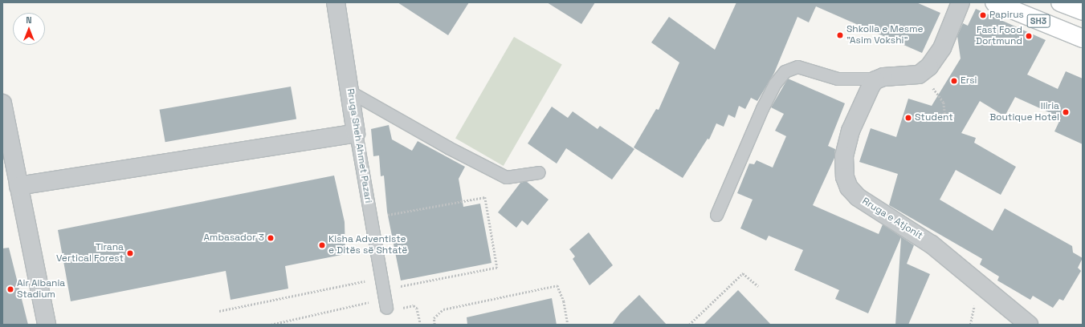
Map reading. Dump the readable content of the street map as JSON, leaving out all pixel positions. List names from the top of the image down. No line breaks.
{"streets":{"main road":["SH3"],"street":["Rruga Sheh Ahmet Pazari","Rruga e Atjonit"]},"places":["Papirus","Shkolla e Mesme \"Asim Vokshi\"","Fast Food Dortmund","Ersi","Iliria Boutique Hotel","Student","Ambasador 3","Kisha Adventiste e Ditës së Shtatë","Tirana Vertical Forest","Air Albania Stadium"],"north":"top"}
